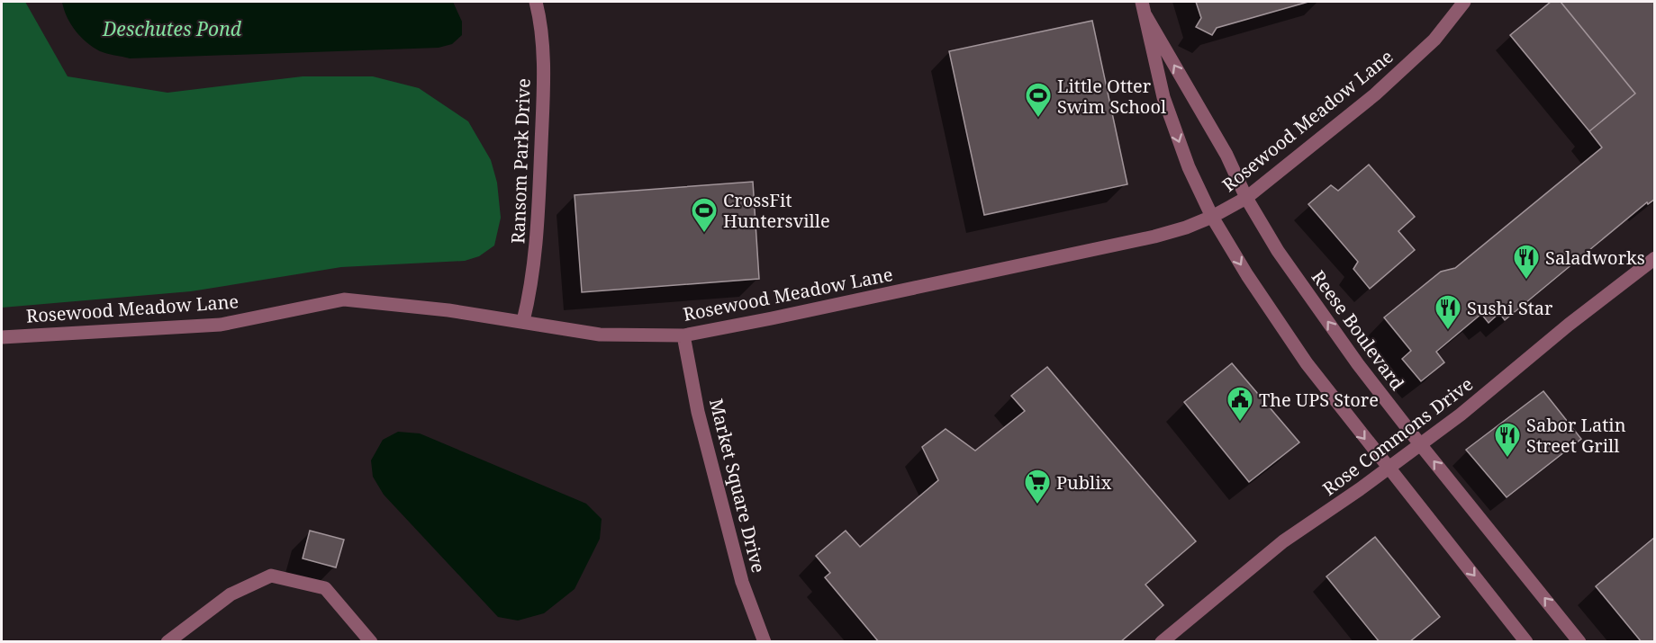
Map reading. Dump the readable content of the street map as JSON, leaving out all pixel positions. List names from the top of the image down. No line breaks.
{"streets":{"street":["Rosewood Meadow Lane","Ransom Park Drive","Reese Boulevard","Rose Commons Drive","Market Square Drive"]},"crossings":[["Rosewood Meadow Lane","Ransom Park Drive"],["Rosewood Meadow Lane","Reese Boulevard"],["Rosewood Meadow Lane","Market Square Drive"],["Reese Boulevard","Rose Commons Drive"]],"water":["Deschutes Pond"],"places":{"sports":["Little Otter Swim School","CrossFit Huntersville"],"restaurant":["Saladworks","Sushi Star","Sabor Latin Street Grill"],"public building":["The UPS Store"],"supermarket":["Publix"]}}
